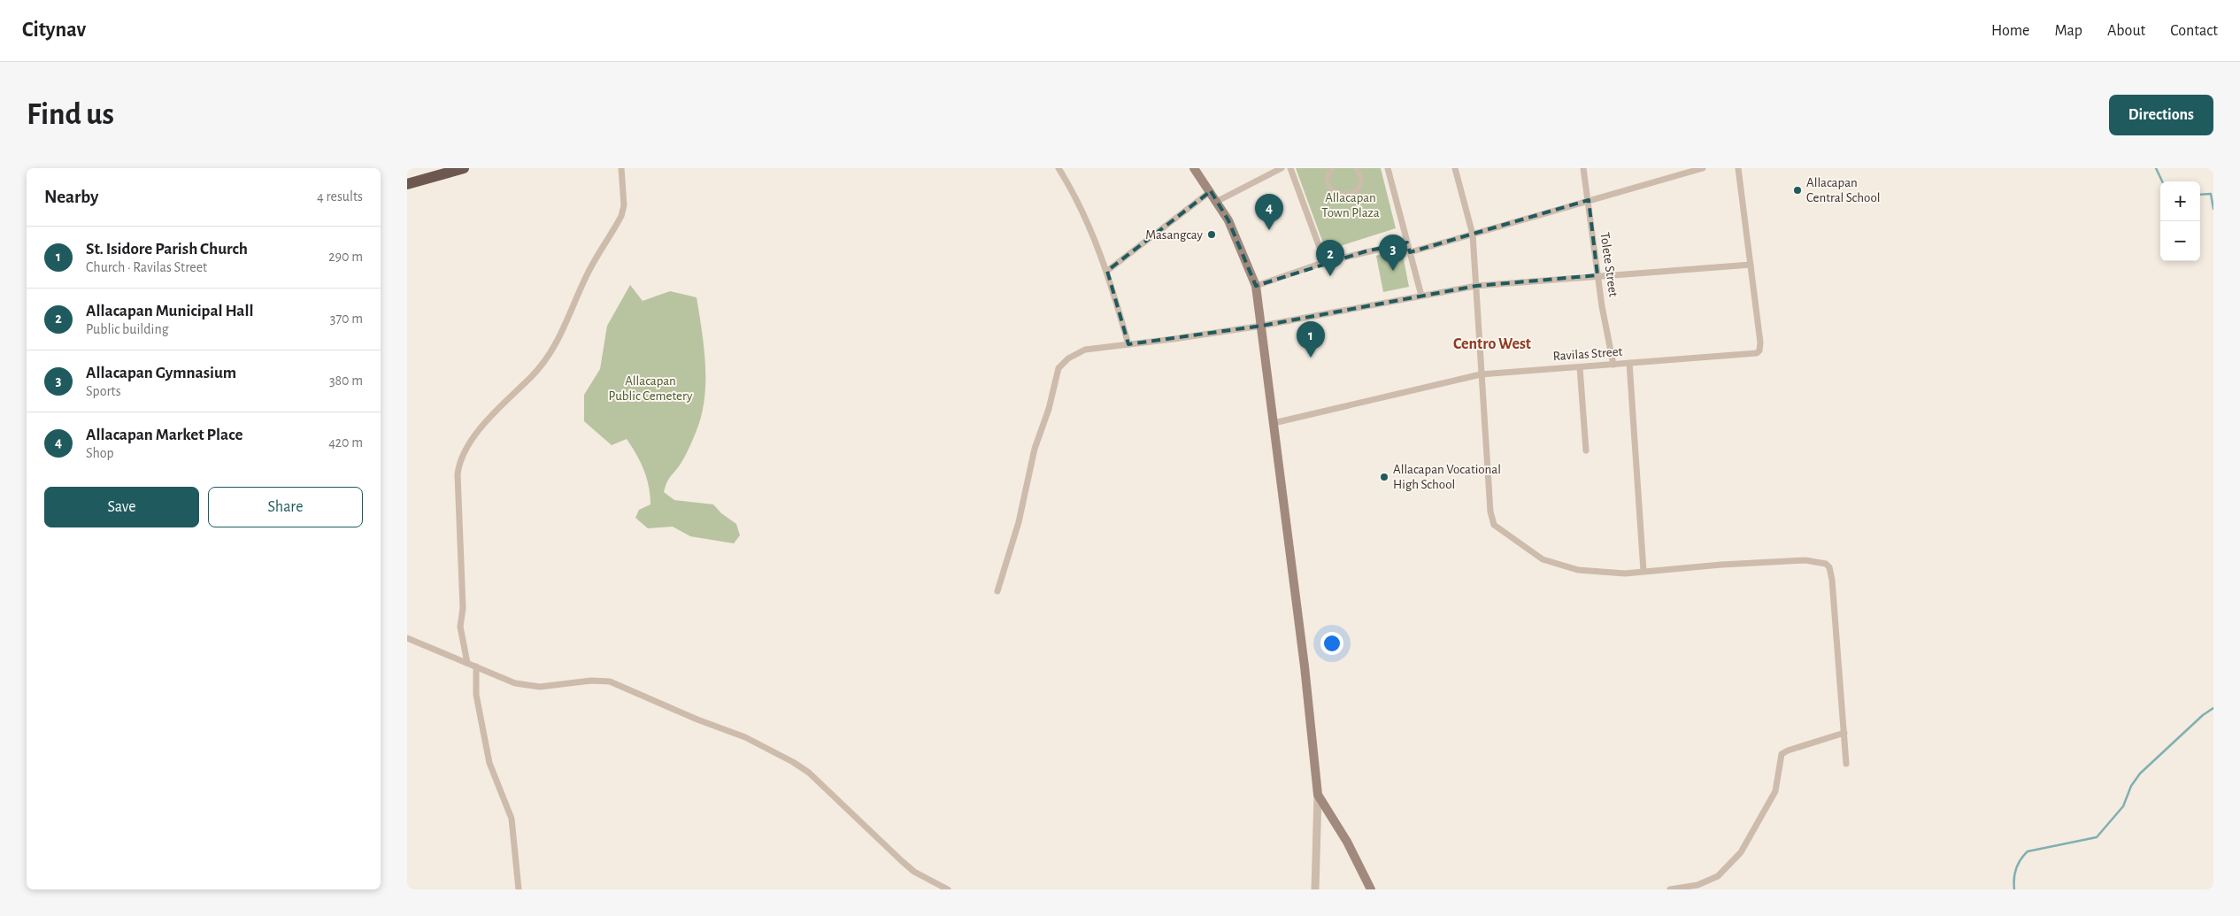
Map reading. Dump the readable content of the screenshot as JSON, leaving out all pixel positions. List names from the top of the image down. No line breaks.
{"streets":{"street":["Tolete Street","Ravilas Street"]},"crossings":[["Tolete Street","Ravilas Street"]],"districts":["Centro West"],"parks":["Allacapan Town Plaza","Allacapan Public Cemetery"],"places":["Allacapan Central School","Masangcay","Allacapan Vocational High School"],"page":{"header":"Citynav","nav":["Home","Map","About","Contact"],"buttons":["Directions",["Save","Share"]],"title":"Find us","heading":["Nearby","4 results"],"map_buttons":["+","−"],"pins":["4","3","2","1"],"list":[{"mark":"1","name":"St. Isidore Parish Church","note":"Church · Ravilas Street","value":"290 m"},{"mark":"2","name":"Allacapan Municipal Hall","note":"Public building","value":"370 m"},{"mark":"3","name":"Allacapan Gymnasium","note":"Sports","value":"380 m"},{"mark":"4","name":"Allacapan Market Place","note":"Shop","value":"420 m"}]}}
